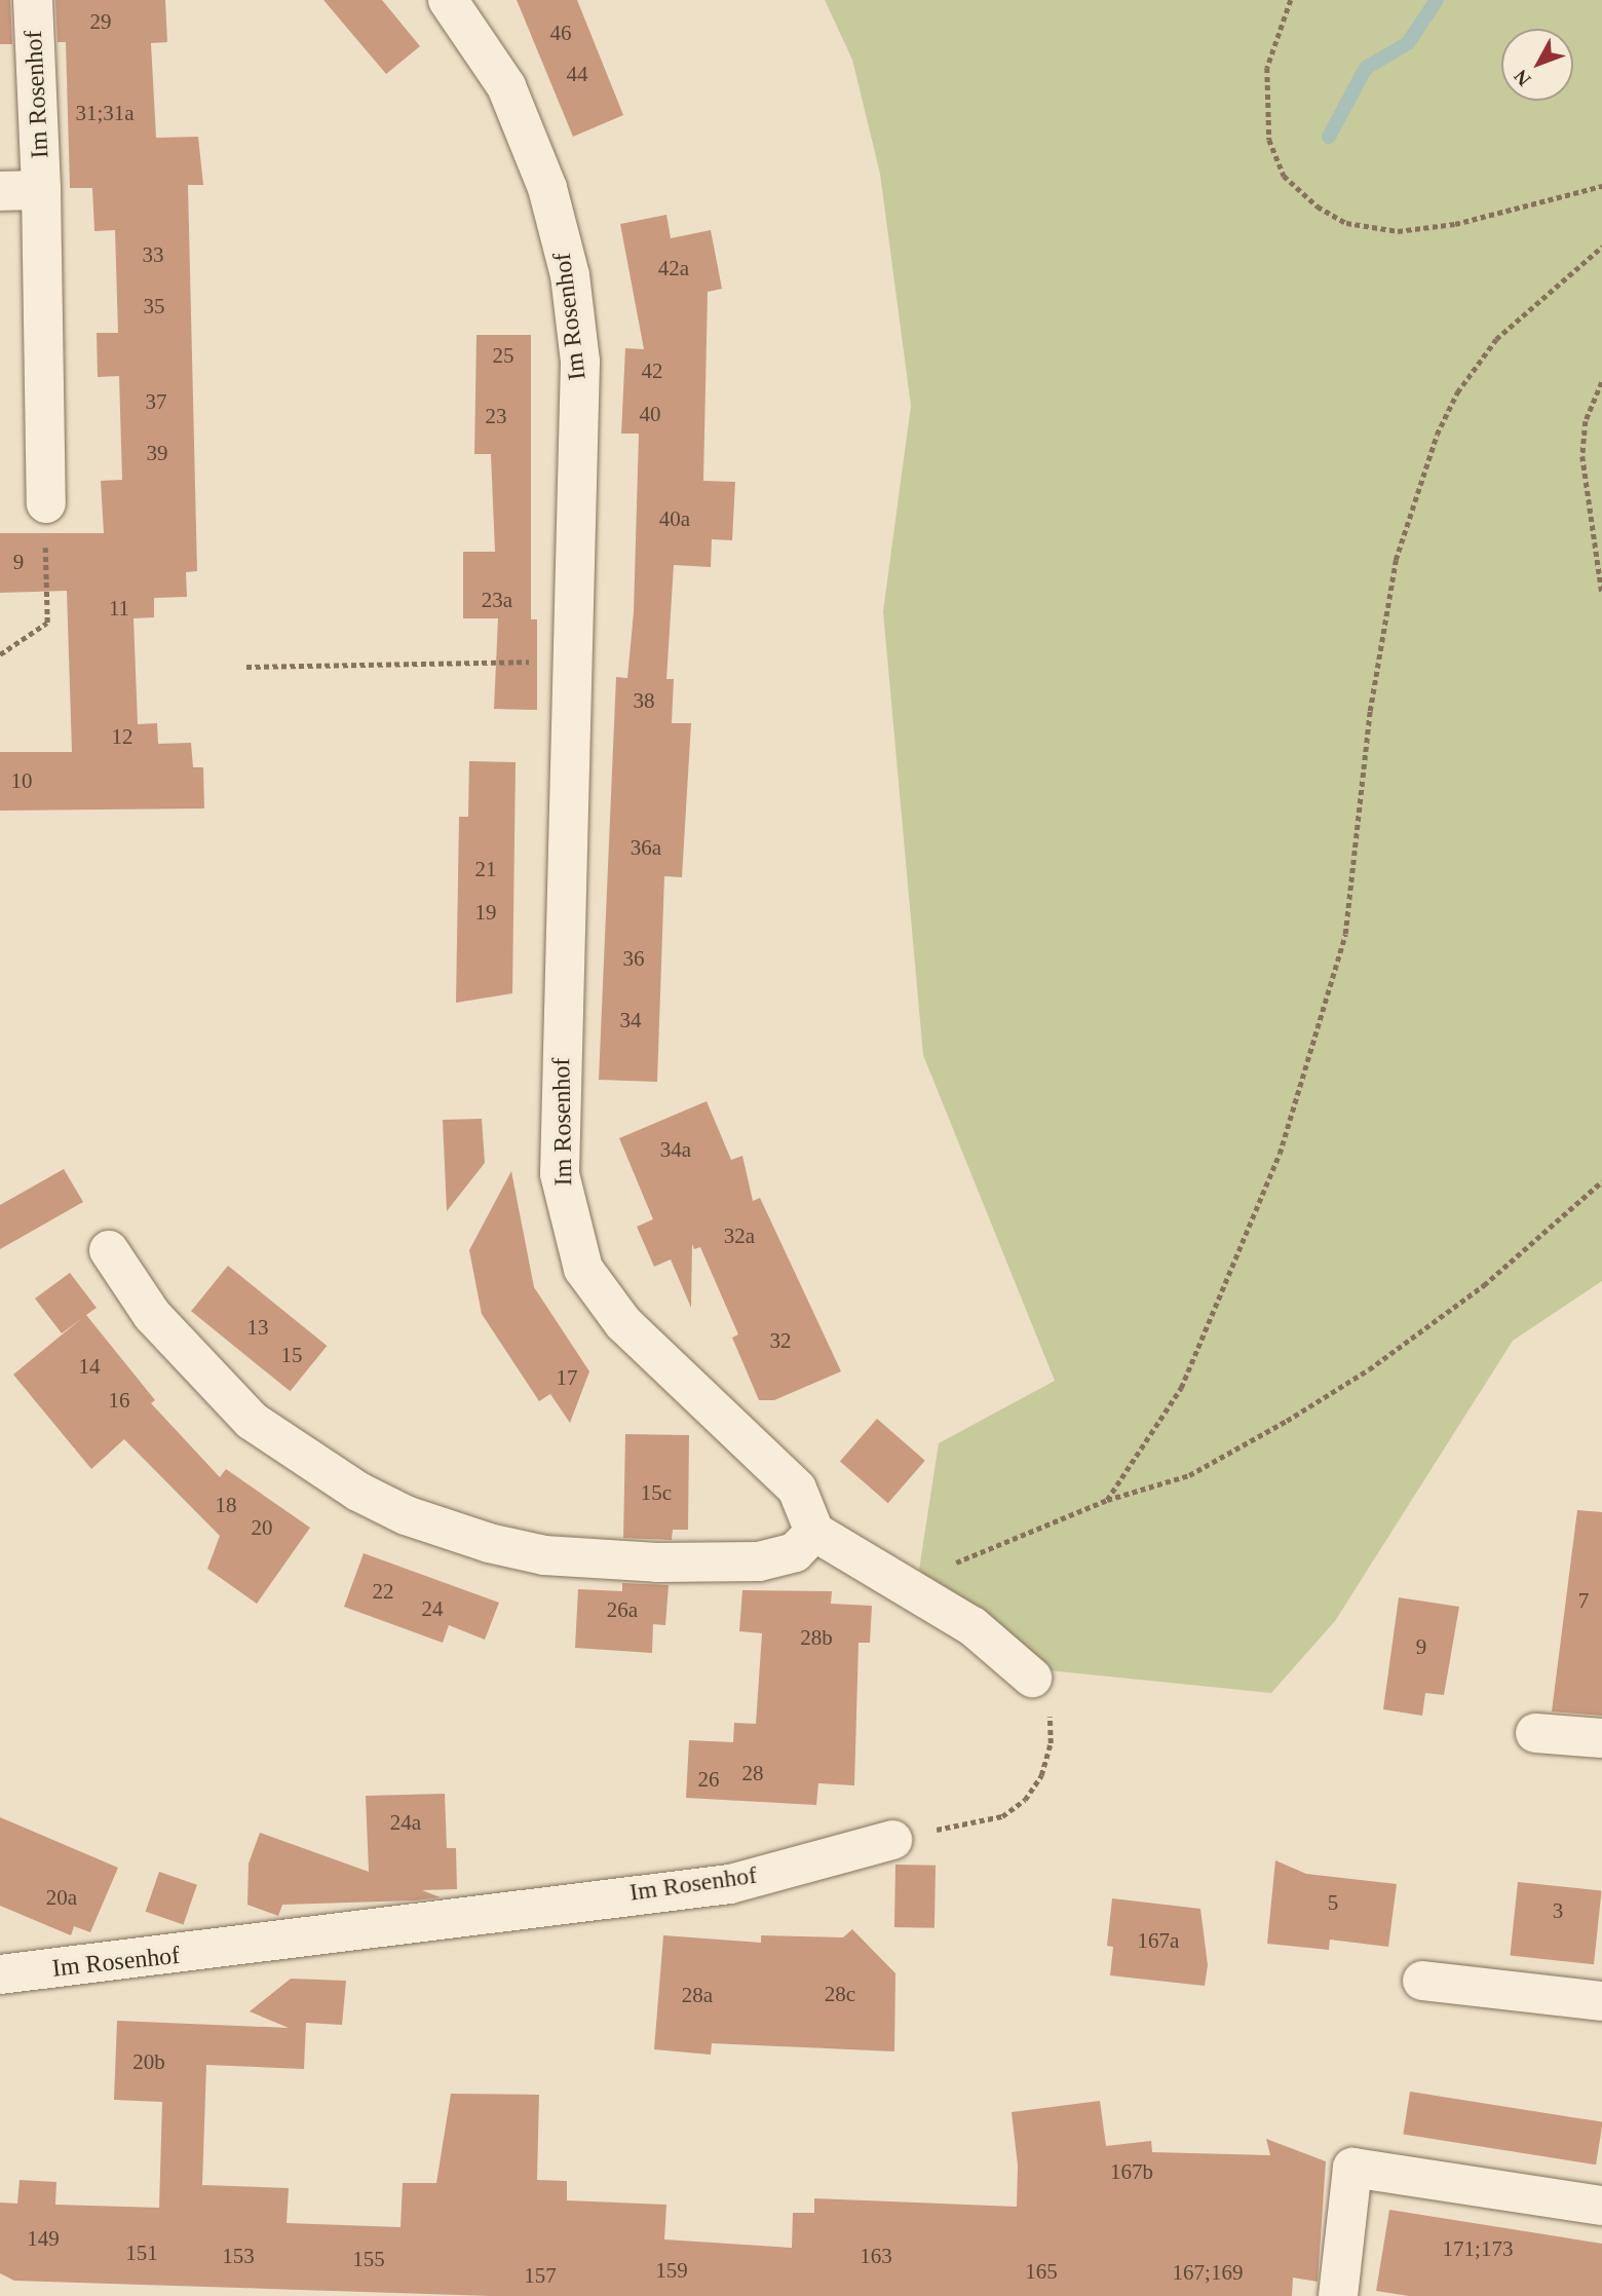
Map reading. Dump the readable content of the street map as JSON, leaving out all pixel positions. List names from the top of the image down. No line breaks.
{"streets":{"street":["Im Rosenhof"]},"house_numbers":["29","46","44","31;31a","33","42a","35","25","42","37","40","23","39","40a","9","23a","11","38","12","10","36a","21","19","36","34","34a","32a","13","32","15","14","17","16","15c","18","20","22","7","24","26a","28b","9","28","26","24a","20a","5","3","167a","28c","28a","20b","167b","149","171;173","151","153","163","155","159","165","167;169","157"],"north":"bottom left"}
